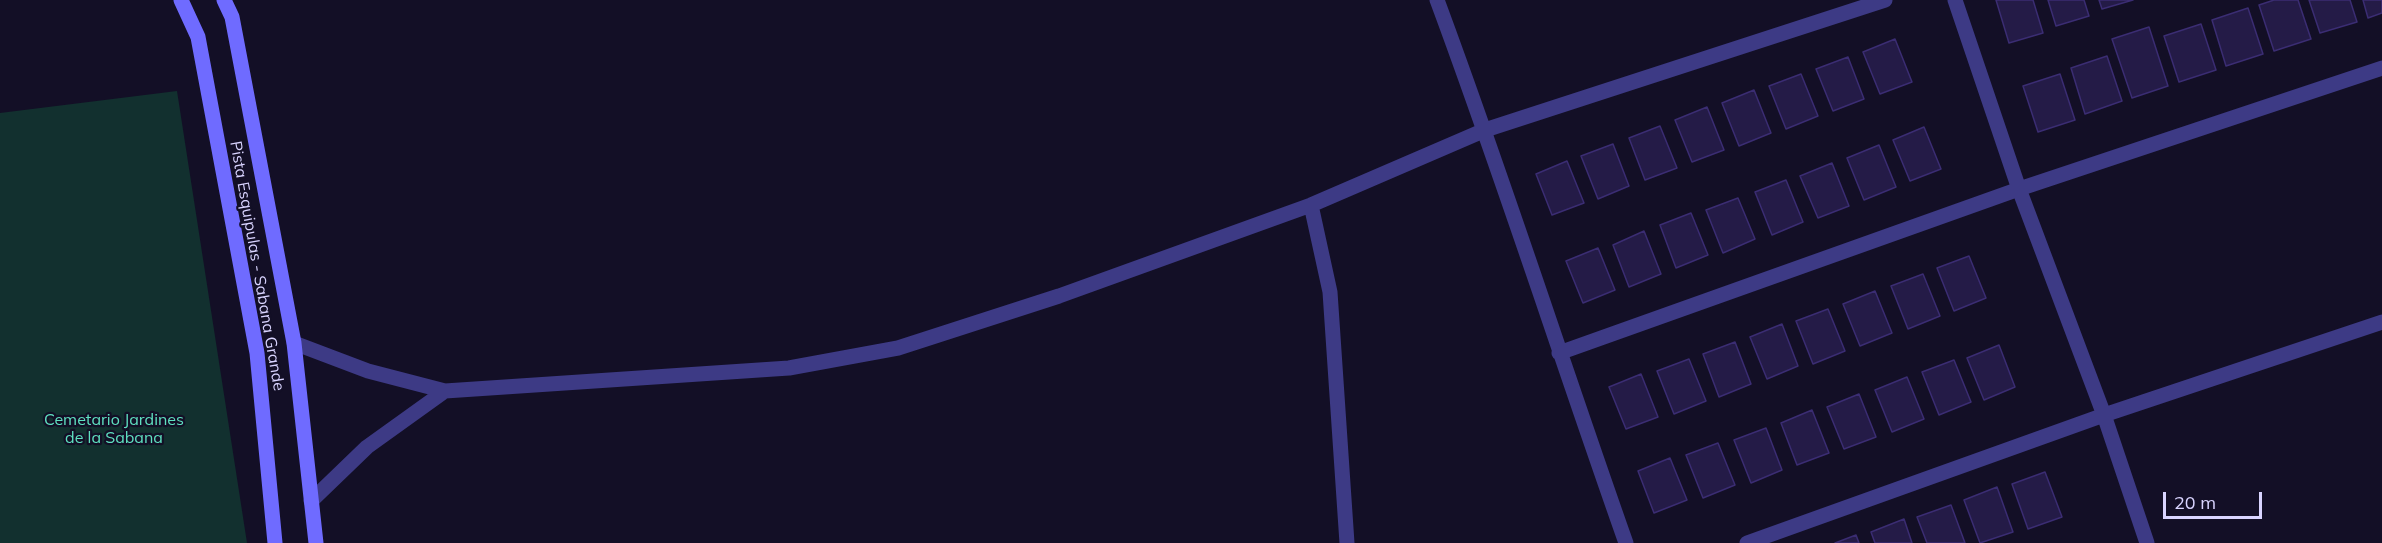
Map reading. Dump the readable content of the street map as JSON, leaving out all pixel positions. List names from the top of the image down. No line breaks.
{"streets":{"street":["Pista Esquipulas - Sabana Grande"]},"parks":["Cemetario Jardines de la Sabana"],"scale_bar":"20 m"}
